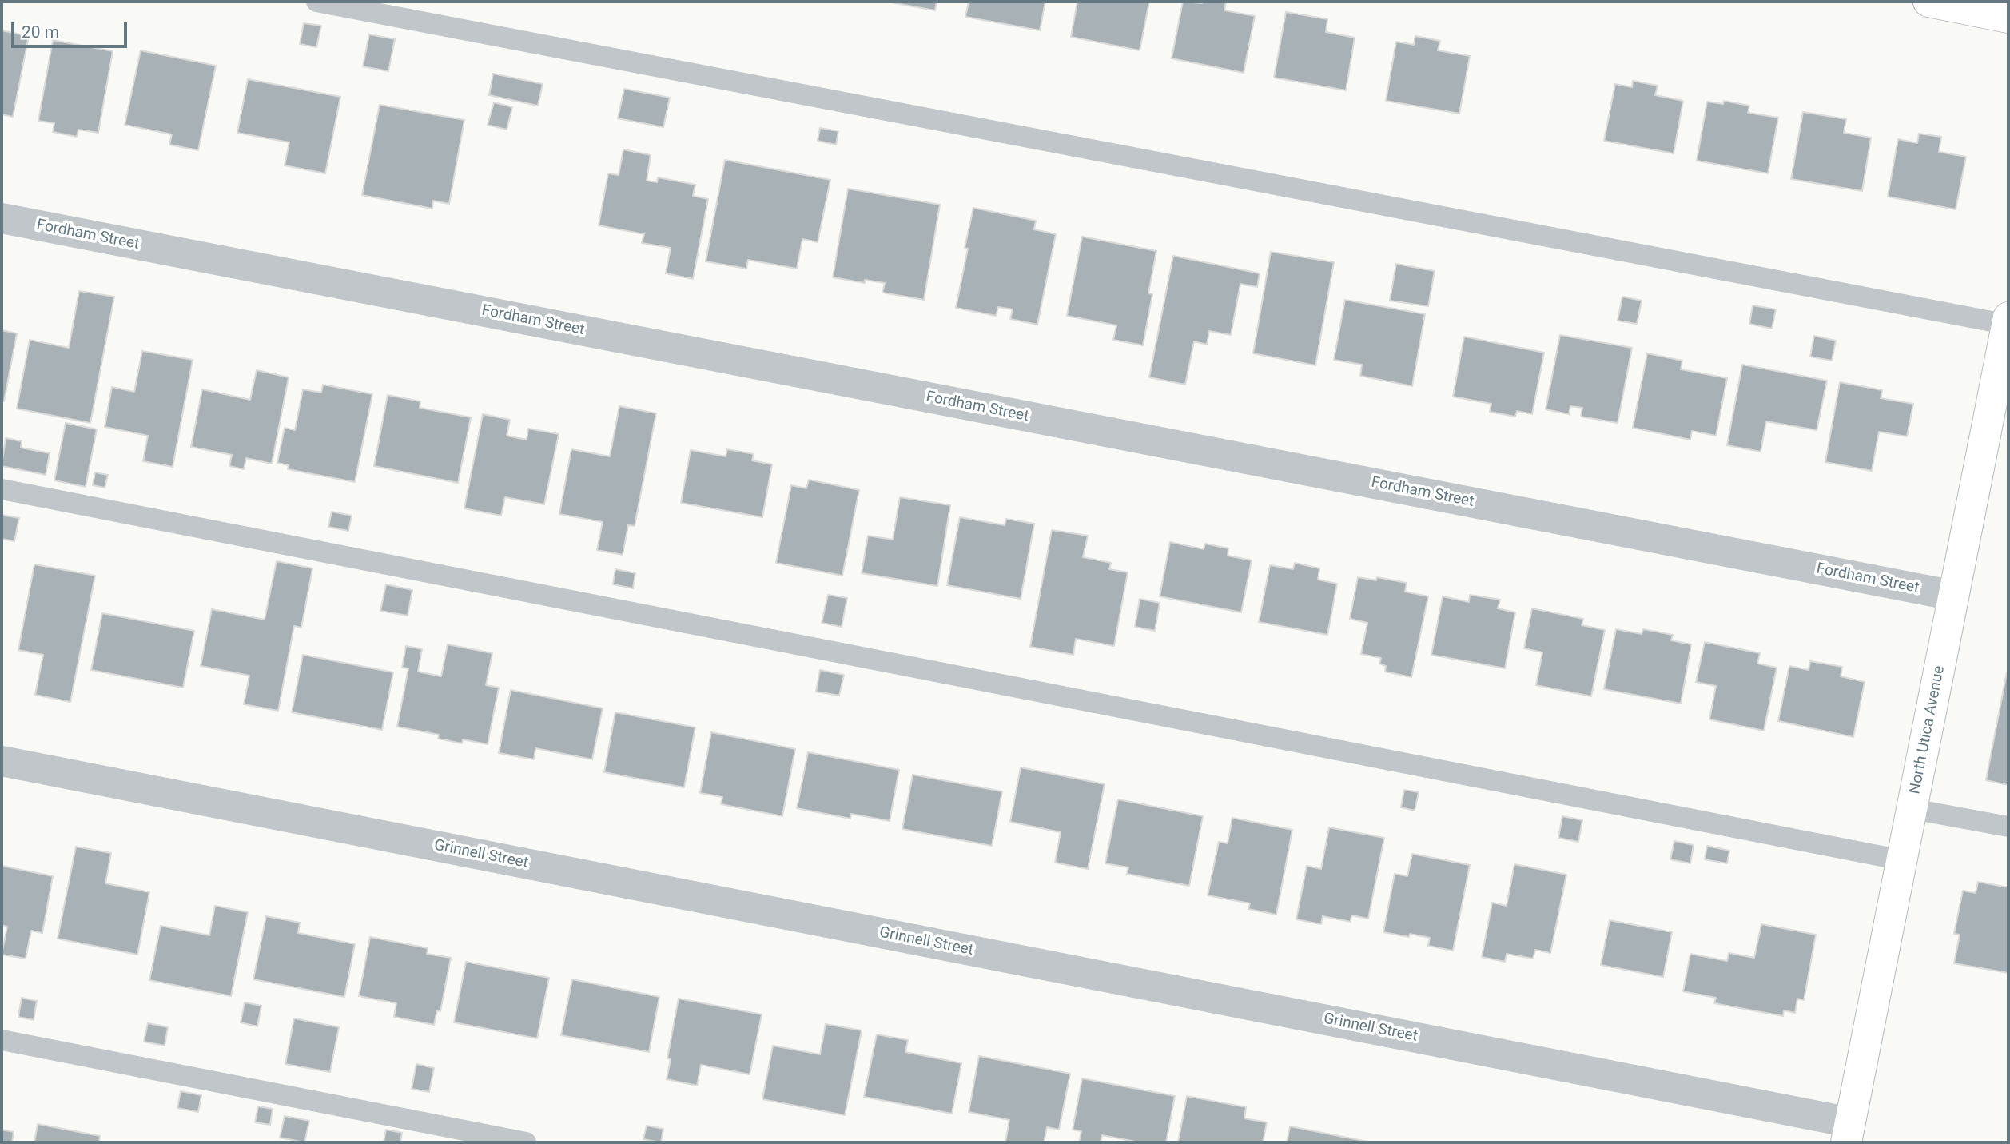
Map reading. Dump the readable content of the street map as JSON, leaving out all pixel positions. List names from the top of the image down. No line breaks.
{"streets":{"street":["Fordham Street","North Utica Avenue","Grinnell Street"]},"crossings":[["Fordham Street","North Utica Avenue"],["North Utica Avenue","Grinnell Street"]],"scale_bar":"20 m"}
